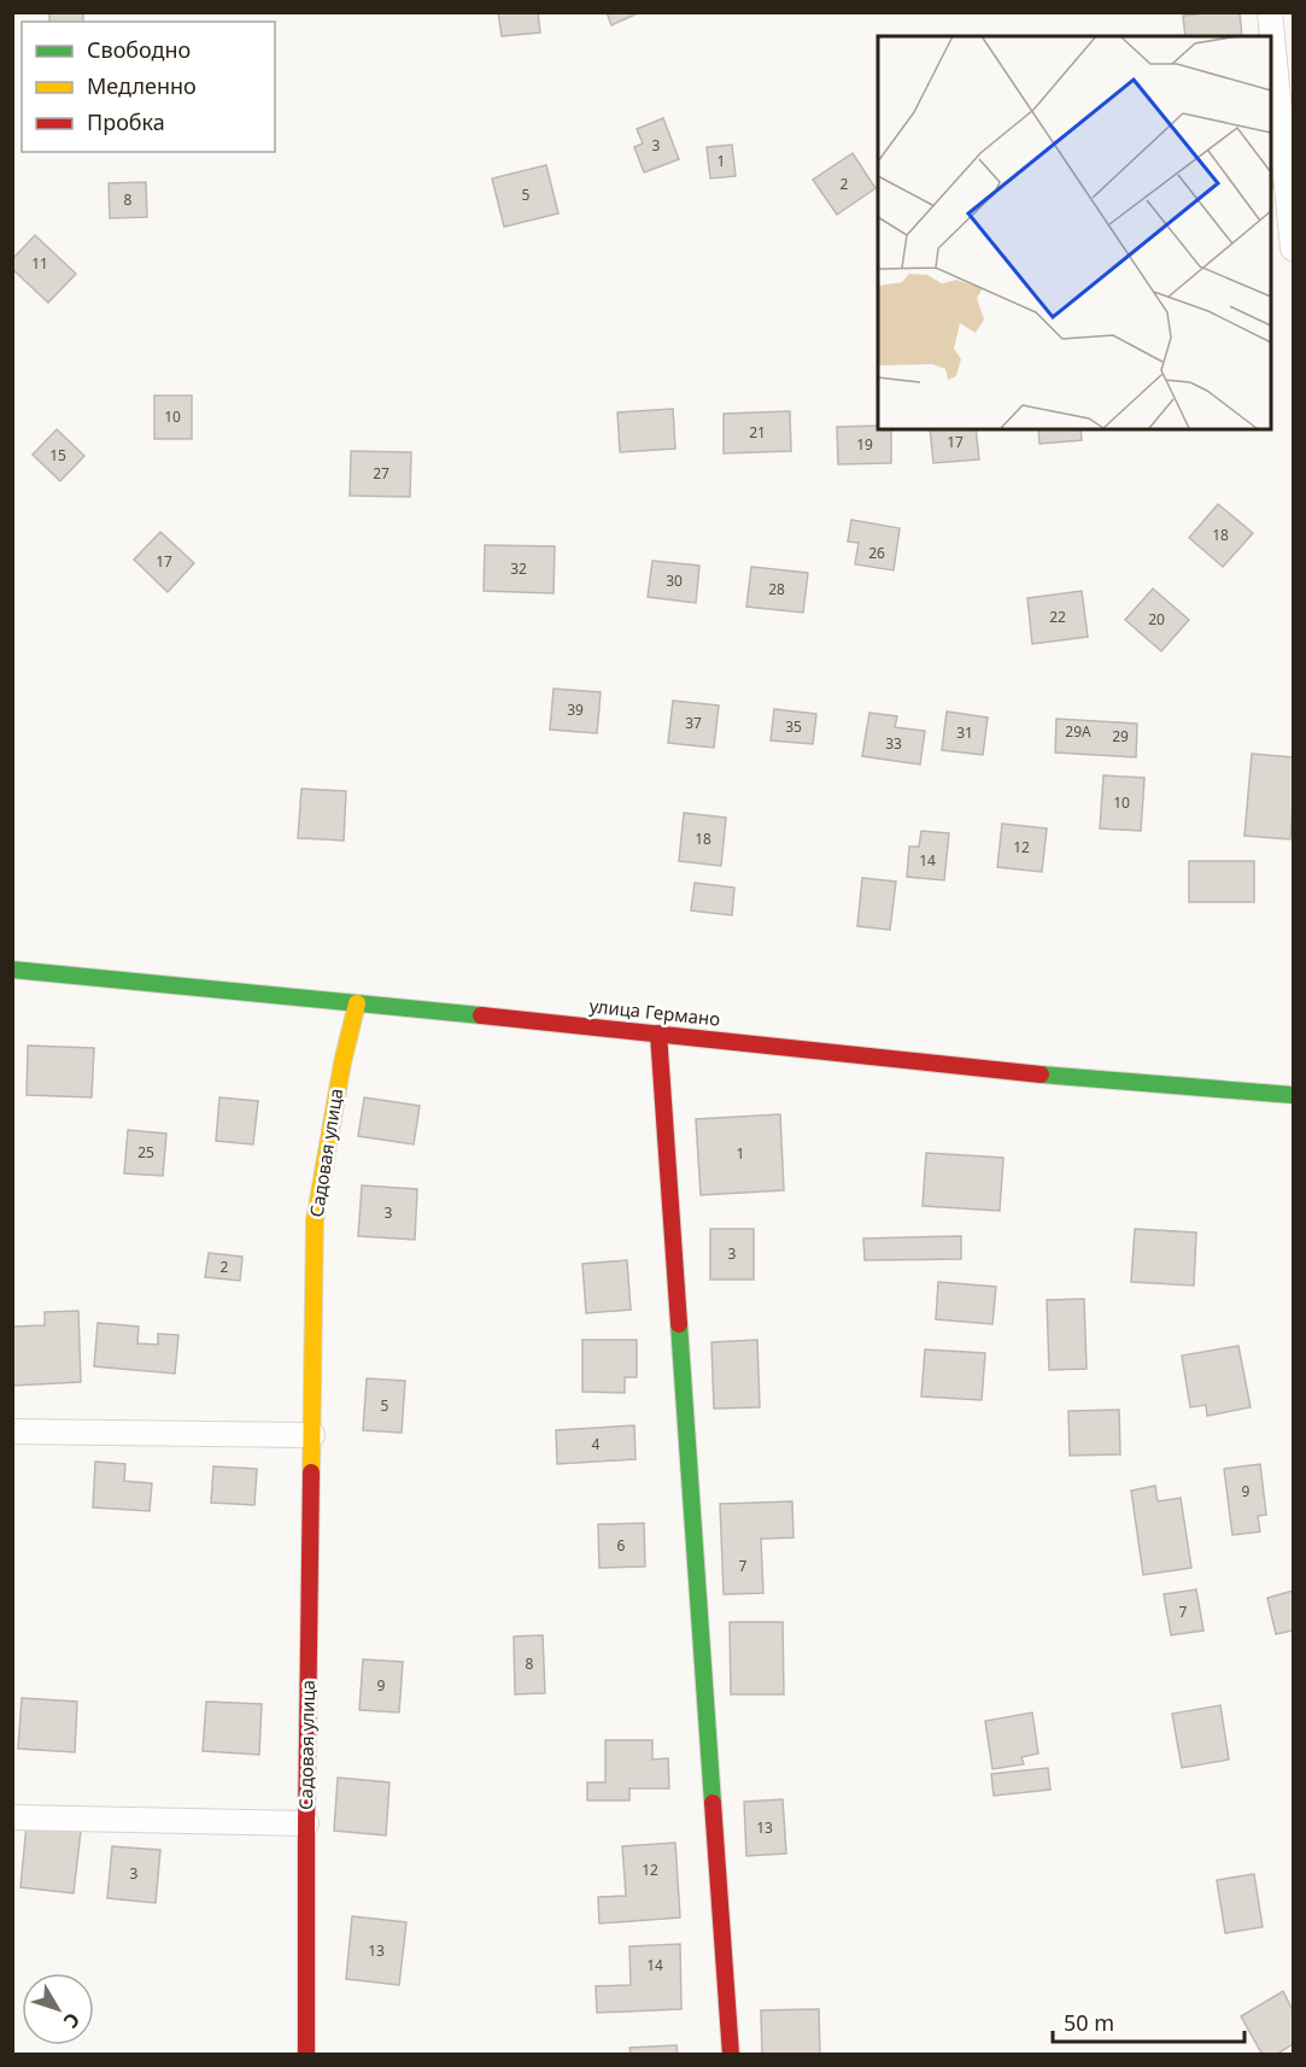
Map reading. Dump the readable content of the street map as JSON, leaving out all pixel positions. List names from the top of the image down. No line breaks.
{"streets":{"street":["улица Германо","Садовая улица"]},"crossings":[["улица Германо","Садовая улица"]],"house_numbers":["3","1","2","5","8","11","10","21","17","19","15","27","18","26","17","32","30","28","22","20","39","37","35","29А","31","29","33","10","18","12","14","25","1","3","3","2","5","4","9","6","7","7","8","9","13","12","3","13","14"],"legend":["Свободно","Медленно","Пробка"],"scale_bar":"50 m","north":"bottom right"}
